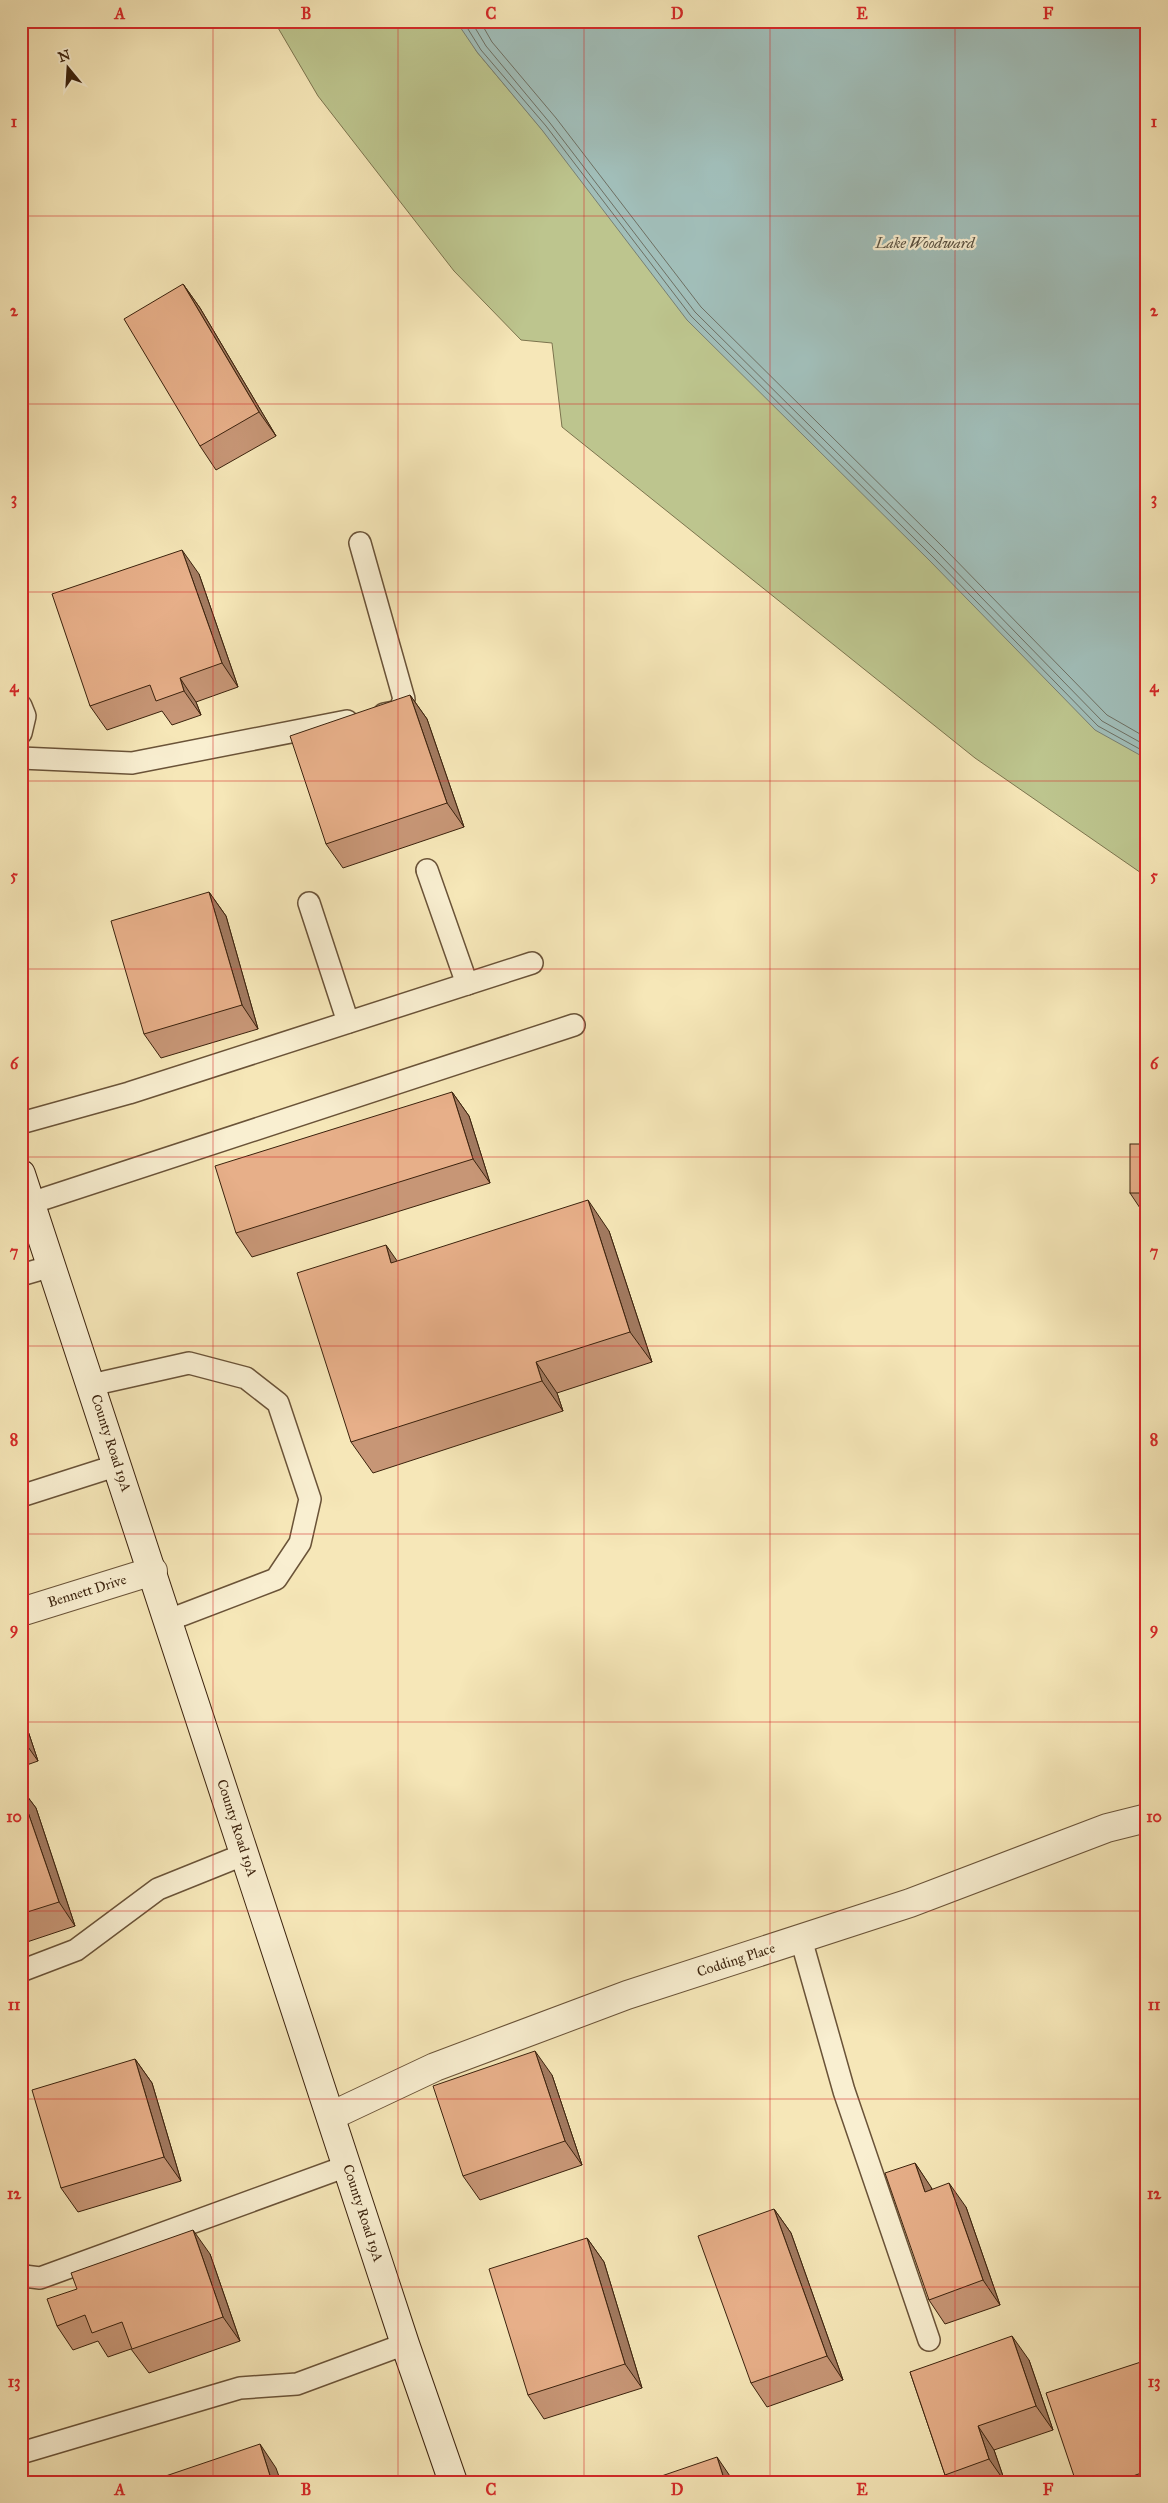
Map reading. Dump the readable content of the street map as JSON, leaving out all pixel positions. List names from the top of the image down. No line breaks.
{"streets":{"main road":["County Road 19A","Bennett Drive","Codding Place"]},"crossings":[["County Road 19A","Bennett Drive"],["County Road 19A","Codding Place"]],"water":["Lake Woodward"],"north":"top","grid":{"columns":["A","B","C","D","E","F"],"rows":["1","2","3","4","5","6","7","8","9","10","11","12","13"]}}
